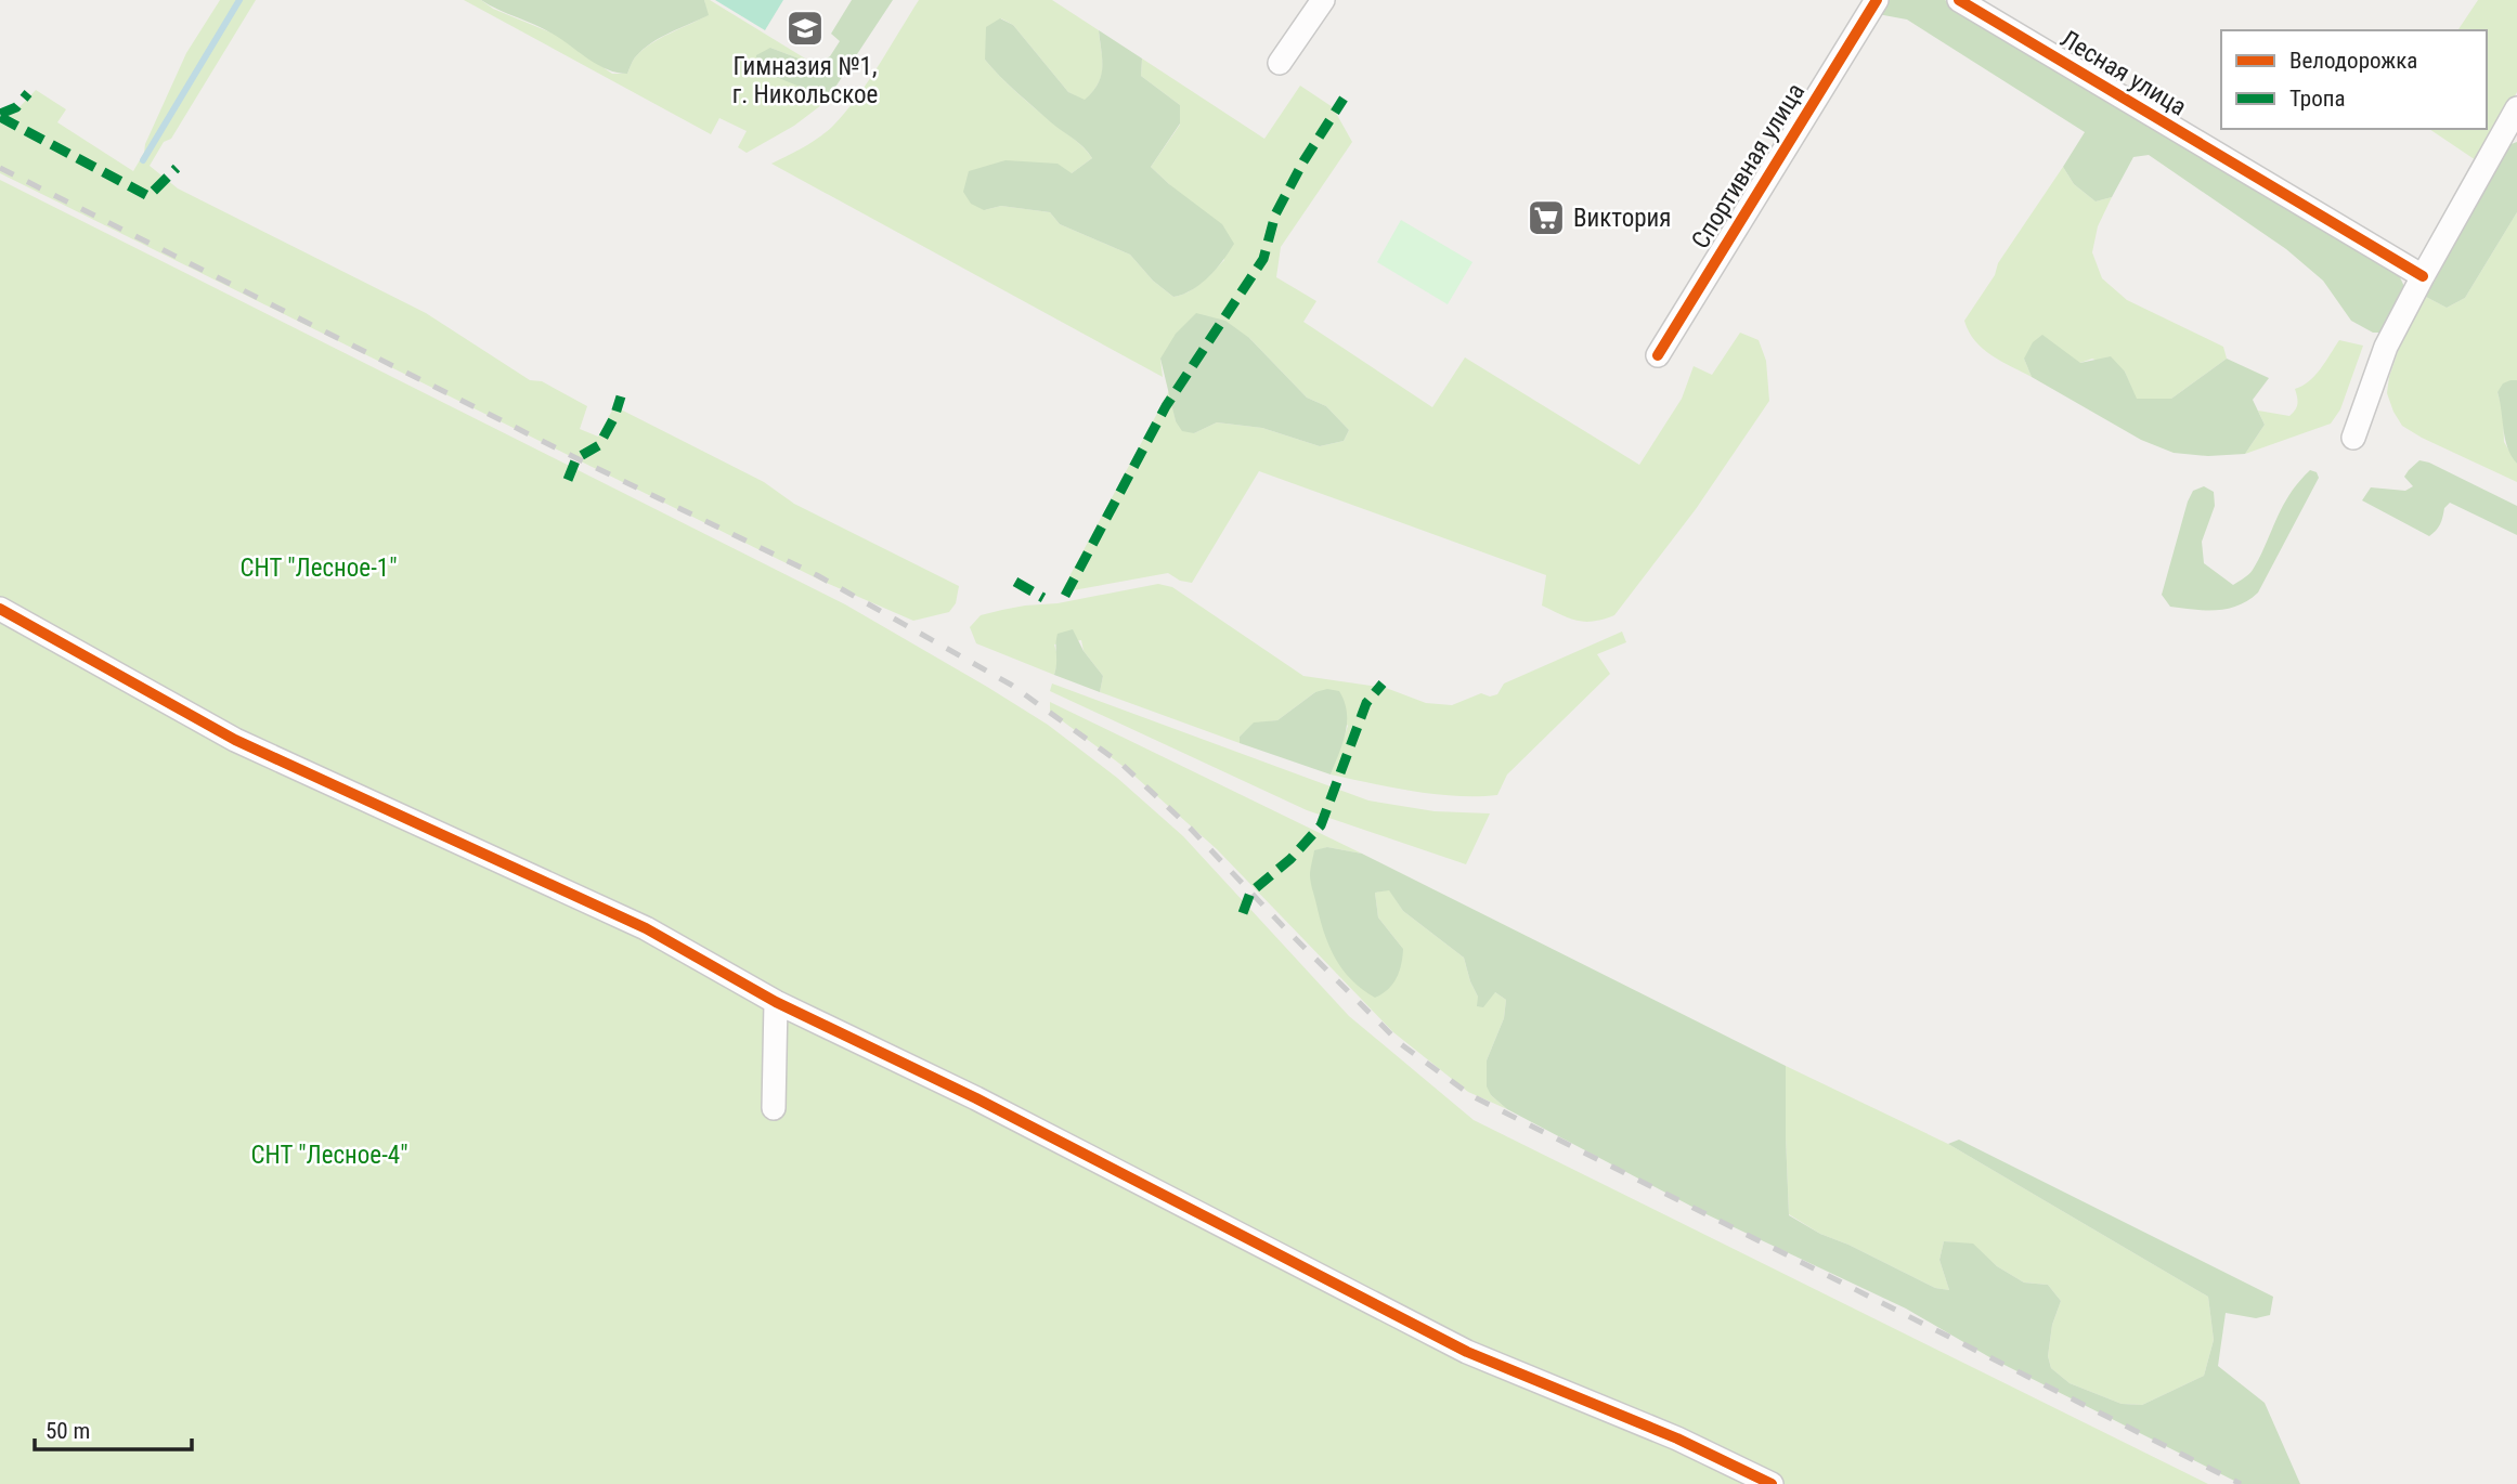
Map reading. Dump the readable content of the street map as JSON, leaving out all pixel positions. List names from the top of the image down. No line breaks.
{"streets":{"street":["Лесная улица","Спортивная улица"]},"parks":["СНТ \"Лесное-1\"","СНТ \"Лесное-4\""],"places":{"school or university":["Гимназия №1, г. Никольское"],"supermarket":["Виктория"]},"legend":["Велодорожка","Тропа"],"scale_bar":"50 m"}
